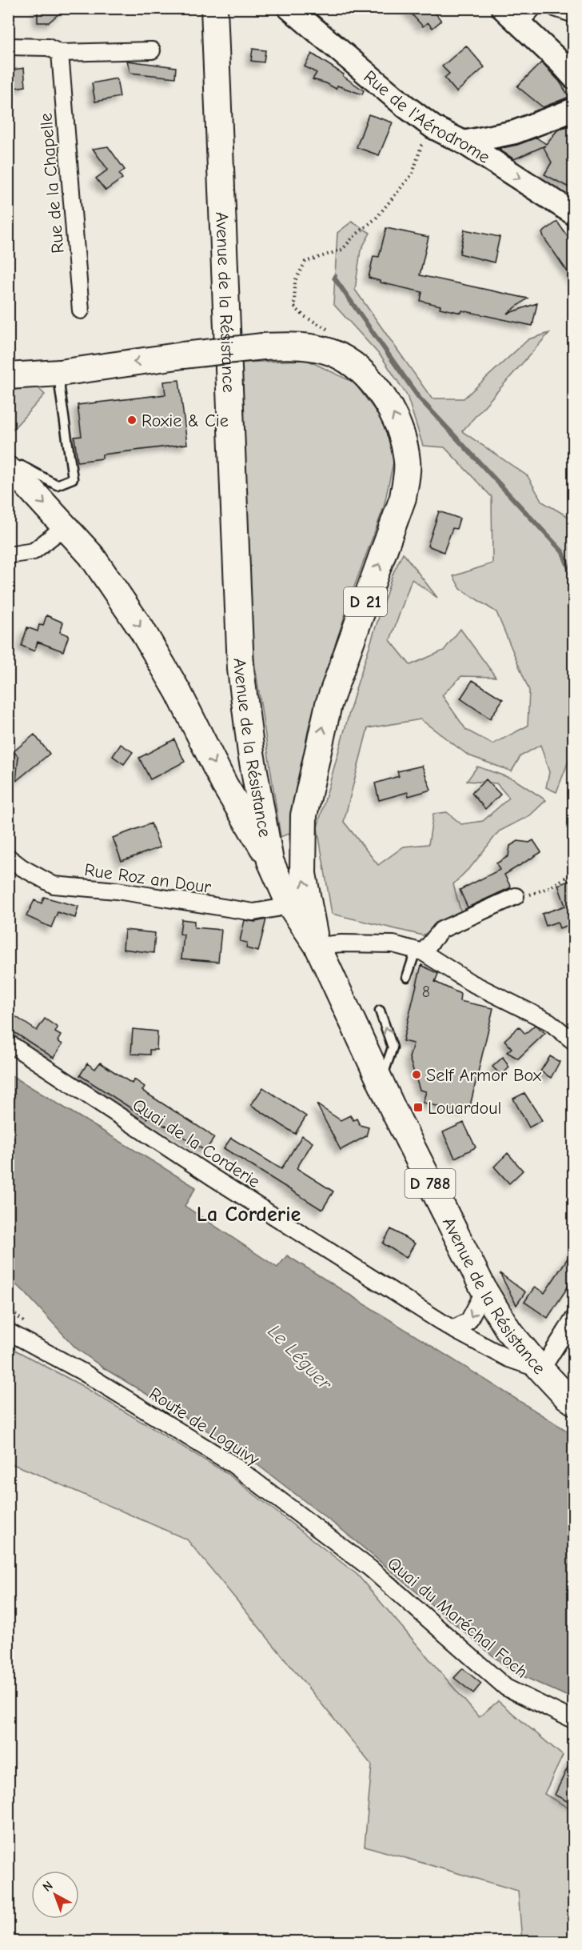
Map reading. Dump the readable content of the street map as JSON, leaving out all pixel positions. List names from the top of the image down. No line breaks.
{"streets":{"main road":["Avenue de la Résistance","D 21","D 788"],"street":["Rue de l'Aérodrome","Rue de la Chapelle","Rue Roz an Dour","Quai de la Corderie","Route de Loguivy","Quai du Maréchal Foch"]},"crossings":[["Avenue de la Résistance","D 21"],["Avenue de la Résistance","Rue Roz an Dour"],["Avenue de la Résistance","Quai de la Corderie"],["Route de Loguivy","Quai du Maréchal Foch"]],"districts":["La Corderie"],"water":["Le Léguer"],"places":{"other":["Roxie & Cie","Self Armor Box"],"transit":["Louardoul"]},"house_numbers":["8"],"north":"top left"}
